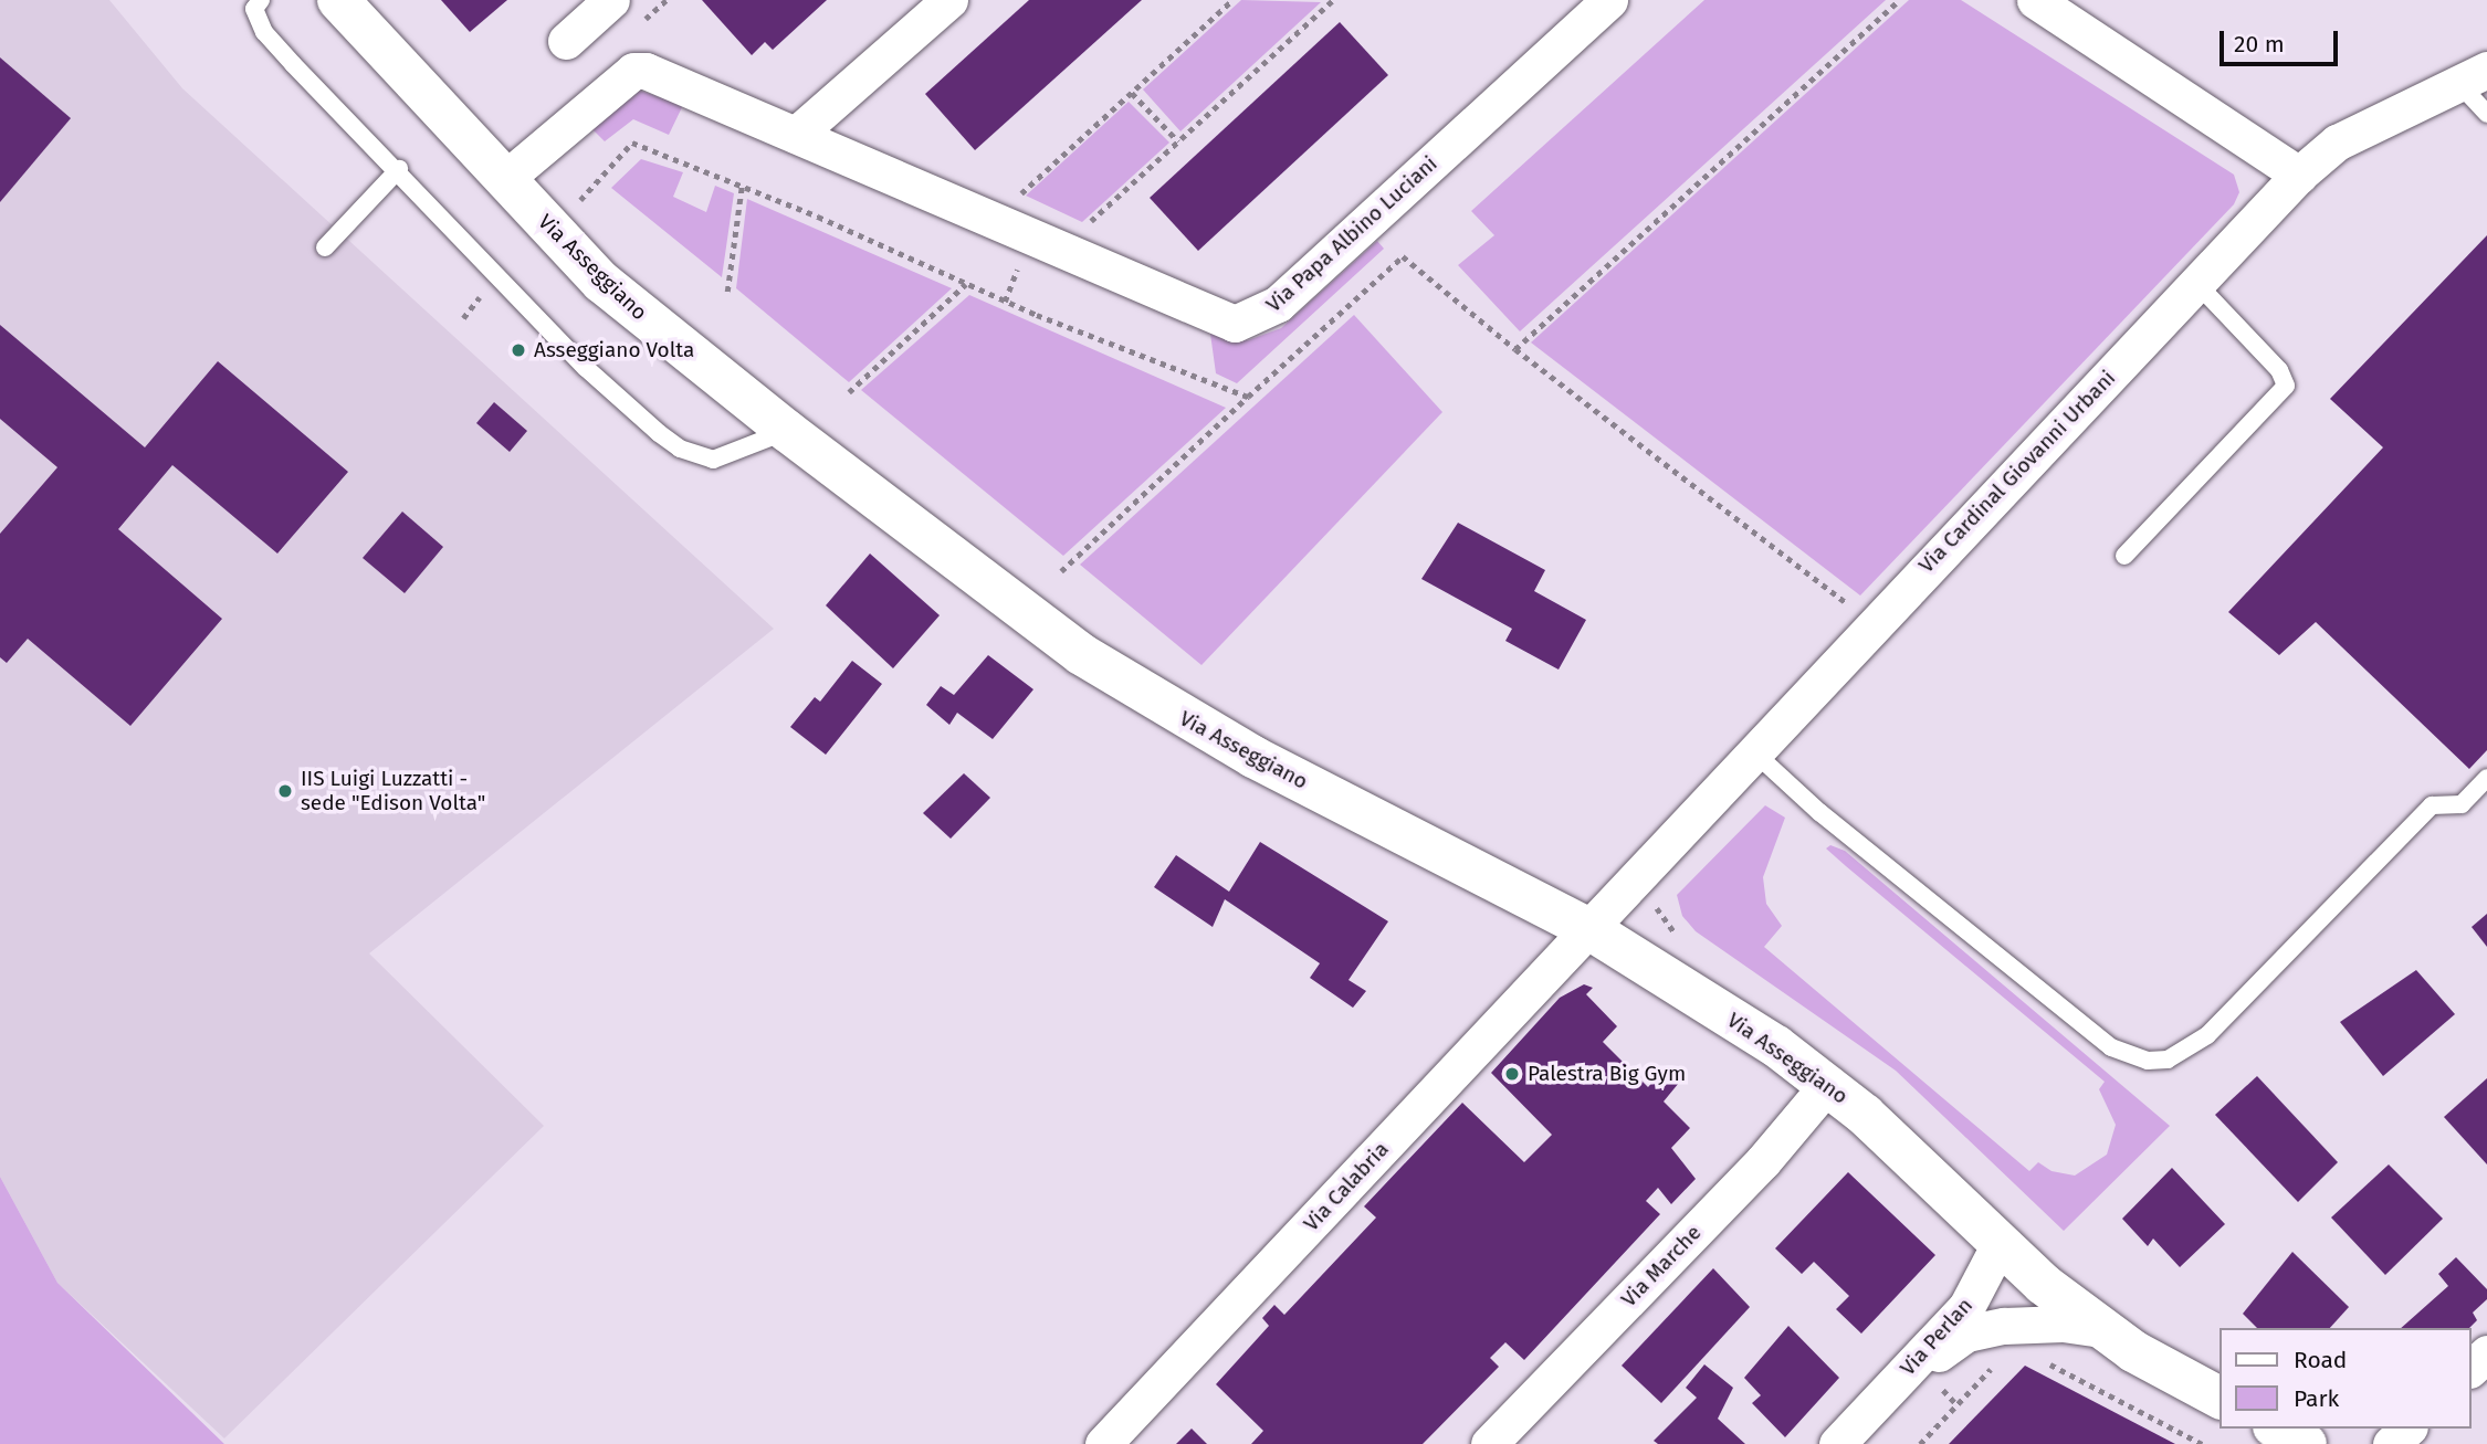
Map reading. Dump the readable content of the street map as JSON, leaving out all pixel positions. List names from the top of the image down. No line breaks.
{"streets":{"street":["Via Papa Albino Luciani","Via Asseggiano","Via Cardinal Giovanni Urbani","Via Calabria","Via Marche","Via Perlan"]},"crossings":[["Via Papa Albino Luciani","Via Asseggiano"],["Via Asseggiano","Via Cardinal Giovanni Urbani"],["Via Asseggiano","Via Calabria"],["Via Asseggiano","Via Marche"],["Via Asseggiano","Via Perlan"],["Via Cardinal Giovanni Urbani","Via Calabria"]],"places":["Asseggiano Volta","IIS Luigi Luzzatti - sede \"Edison Volta\"","Palestra Big Gym"],"legend":["Road","Park"],"scale_bar":"20 m"}
